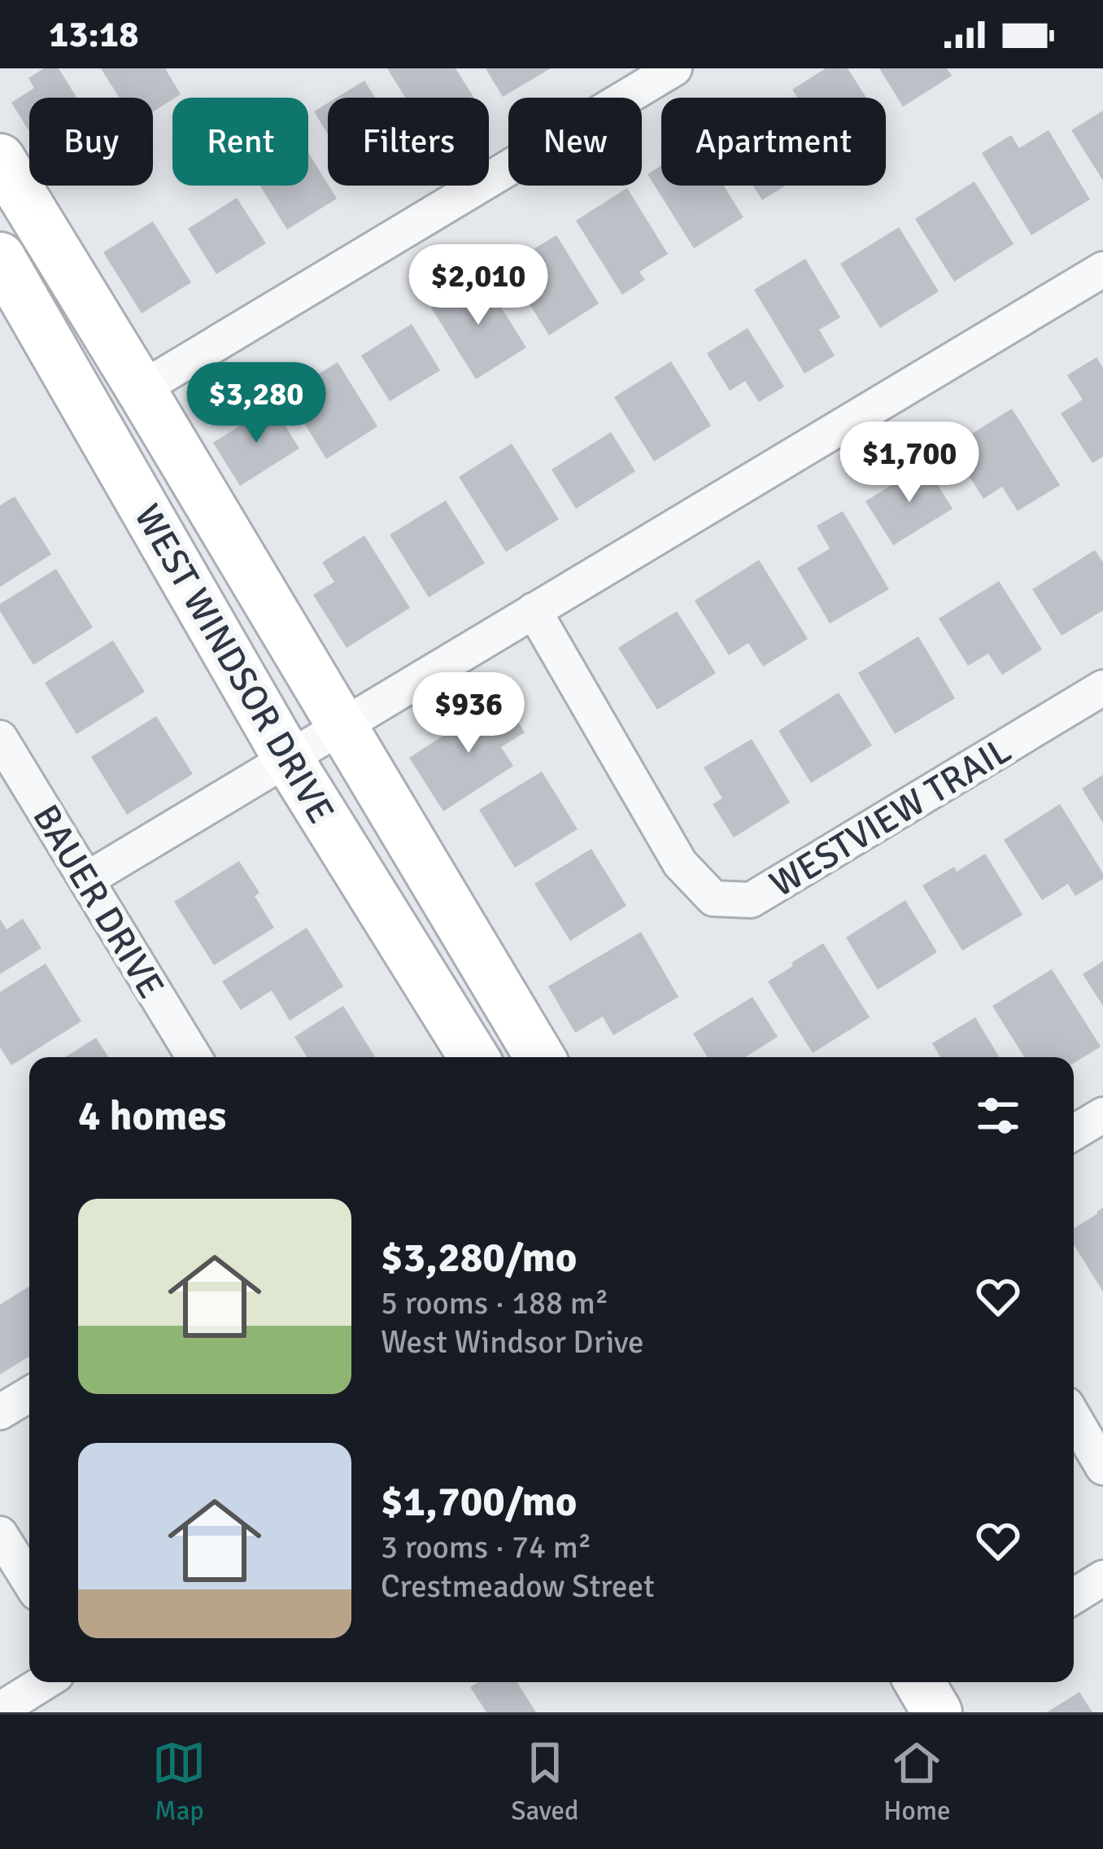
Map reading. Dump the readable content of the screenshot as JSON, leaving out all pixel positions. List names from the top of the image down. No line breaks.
{"streets":{"street":["WEST WINDSOR DRIVE","WESTVIEW TRAIL","BAUER DRIVE"]},"page":{"status":"13:18","chip":["Buy","Rent","Filters","New","Apartment"],"price":["$2,010","$3,280","$1,700","$936"],"heading":"4 homes","list":[{"name":"$3,280/mo","note":"5 rooms · 188 m² · West Windsor Drive"},{"name":"$1,700/mo","note":"3 rooms · 74 m² · Crestmeadow Street"}],"tabs":["Map","Saved","Home"]}}
